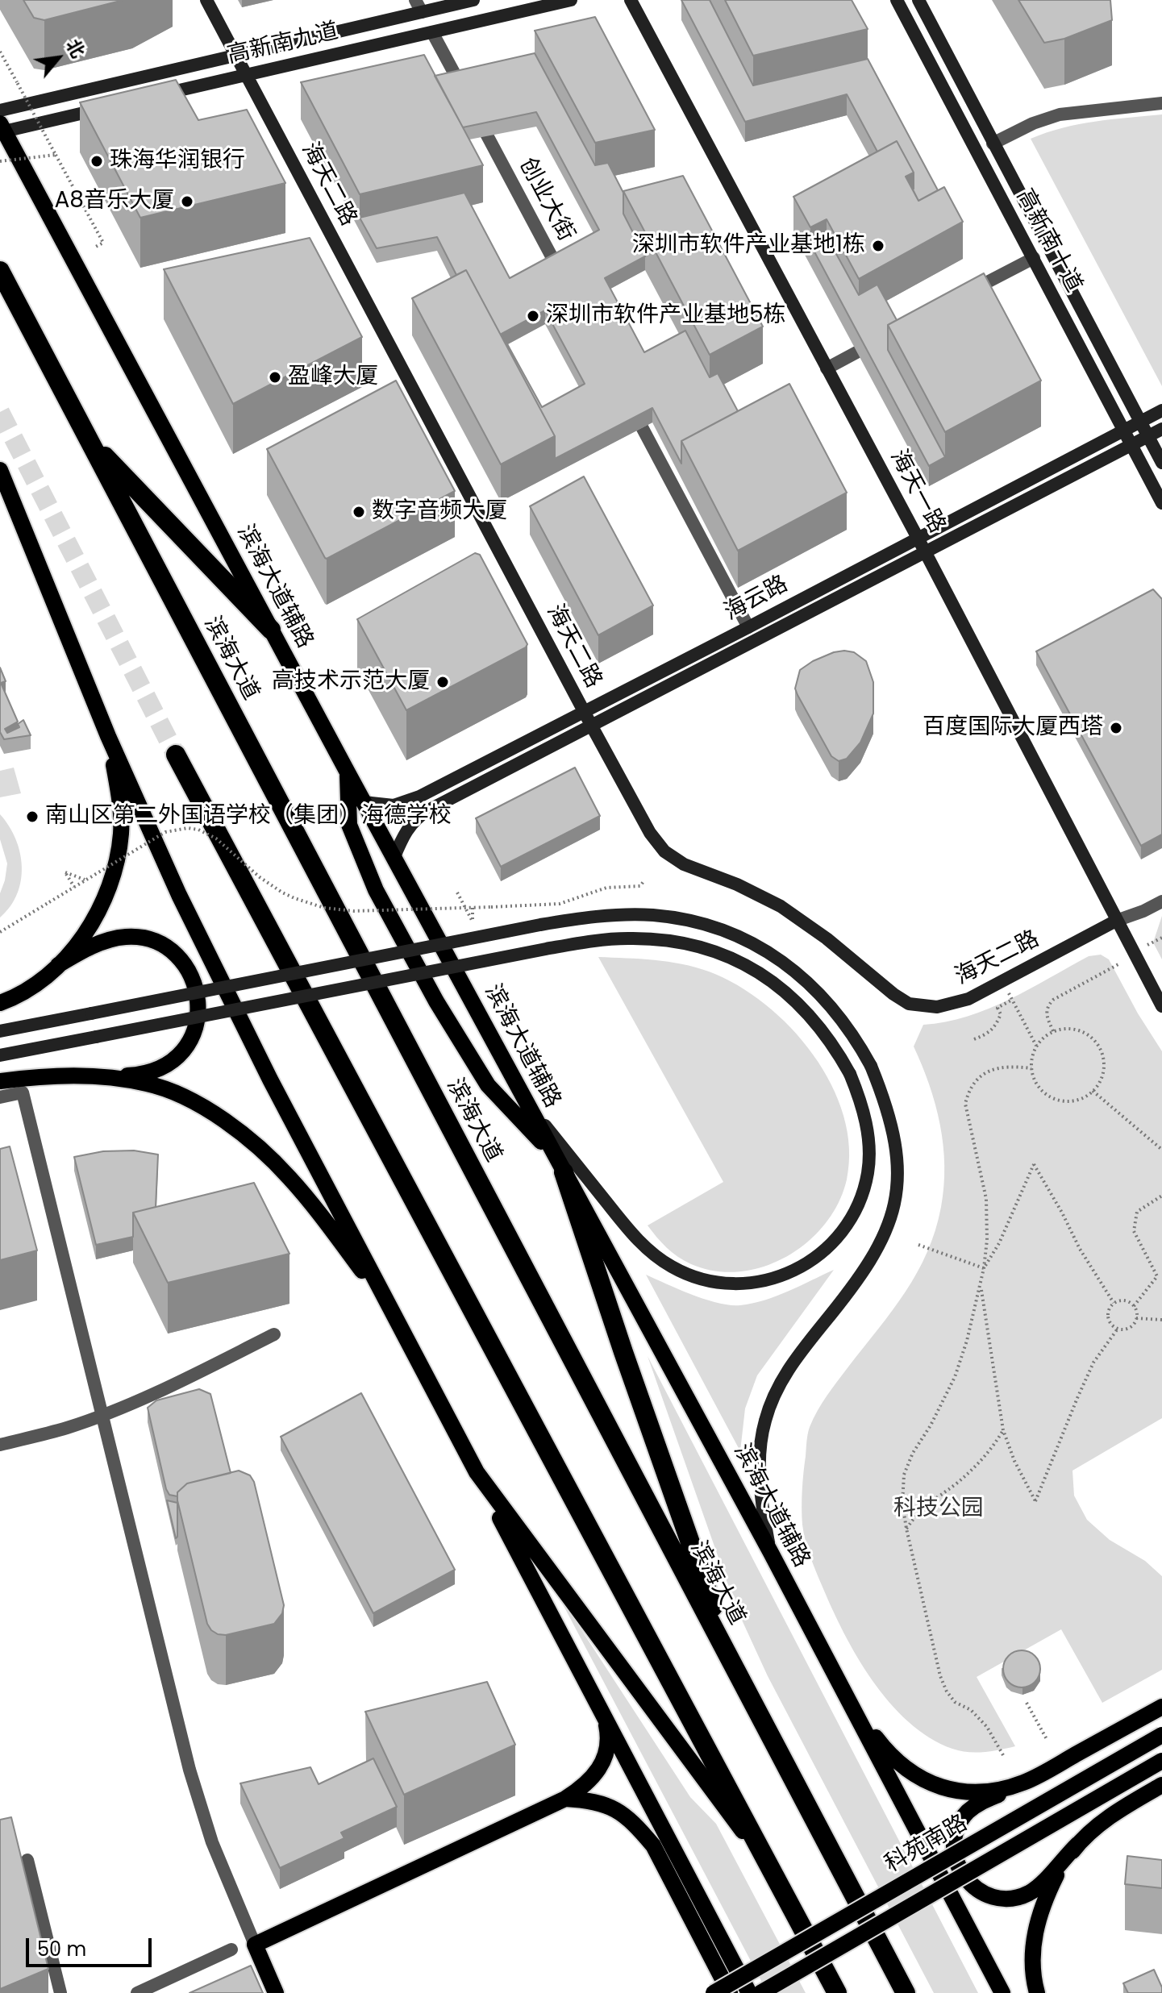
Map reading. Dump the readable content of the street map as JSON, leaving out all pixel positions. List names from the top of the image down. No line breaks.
{"streets":{"highway":["滨海大道"],"main road":["滨海大道辅路","科苑南路"],"street":["高新南九道","海天二路","创业大街","高新南十道","海天一路","海云路"]},"crossings":[["高新南九道","海天二路"],["高新南九道","创业大街"],["海天二路","海天一路"],["海天二路","海云路"],["高新南十道","海云路"],["海天一路","海云路"],["滨海大道辅路","海云路"]],"parks":["科技公园"],"places":["珠海华润银行","A8音乐大厦","深圳市软件产业基地1栋","深圳市软件产业基地5栋","盈峰大厦","数字音频大厦","高技术示范大厦","百度国际大厦西塔","南山区第二外国语学校（集团）海德学校"],"scale_bar":"50 m","north":"top right"}
